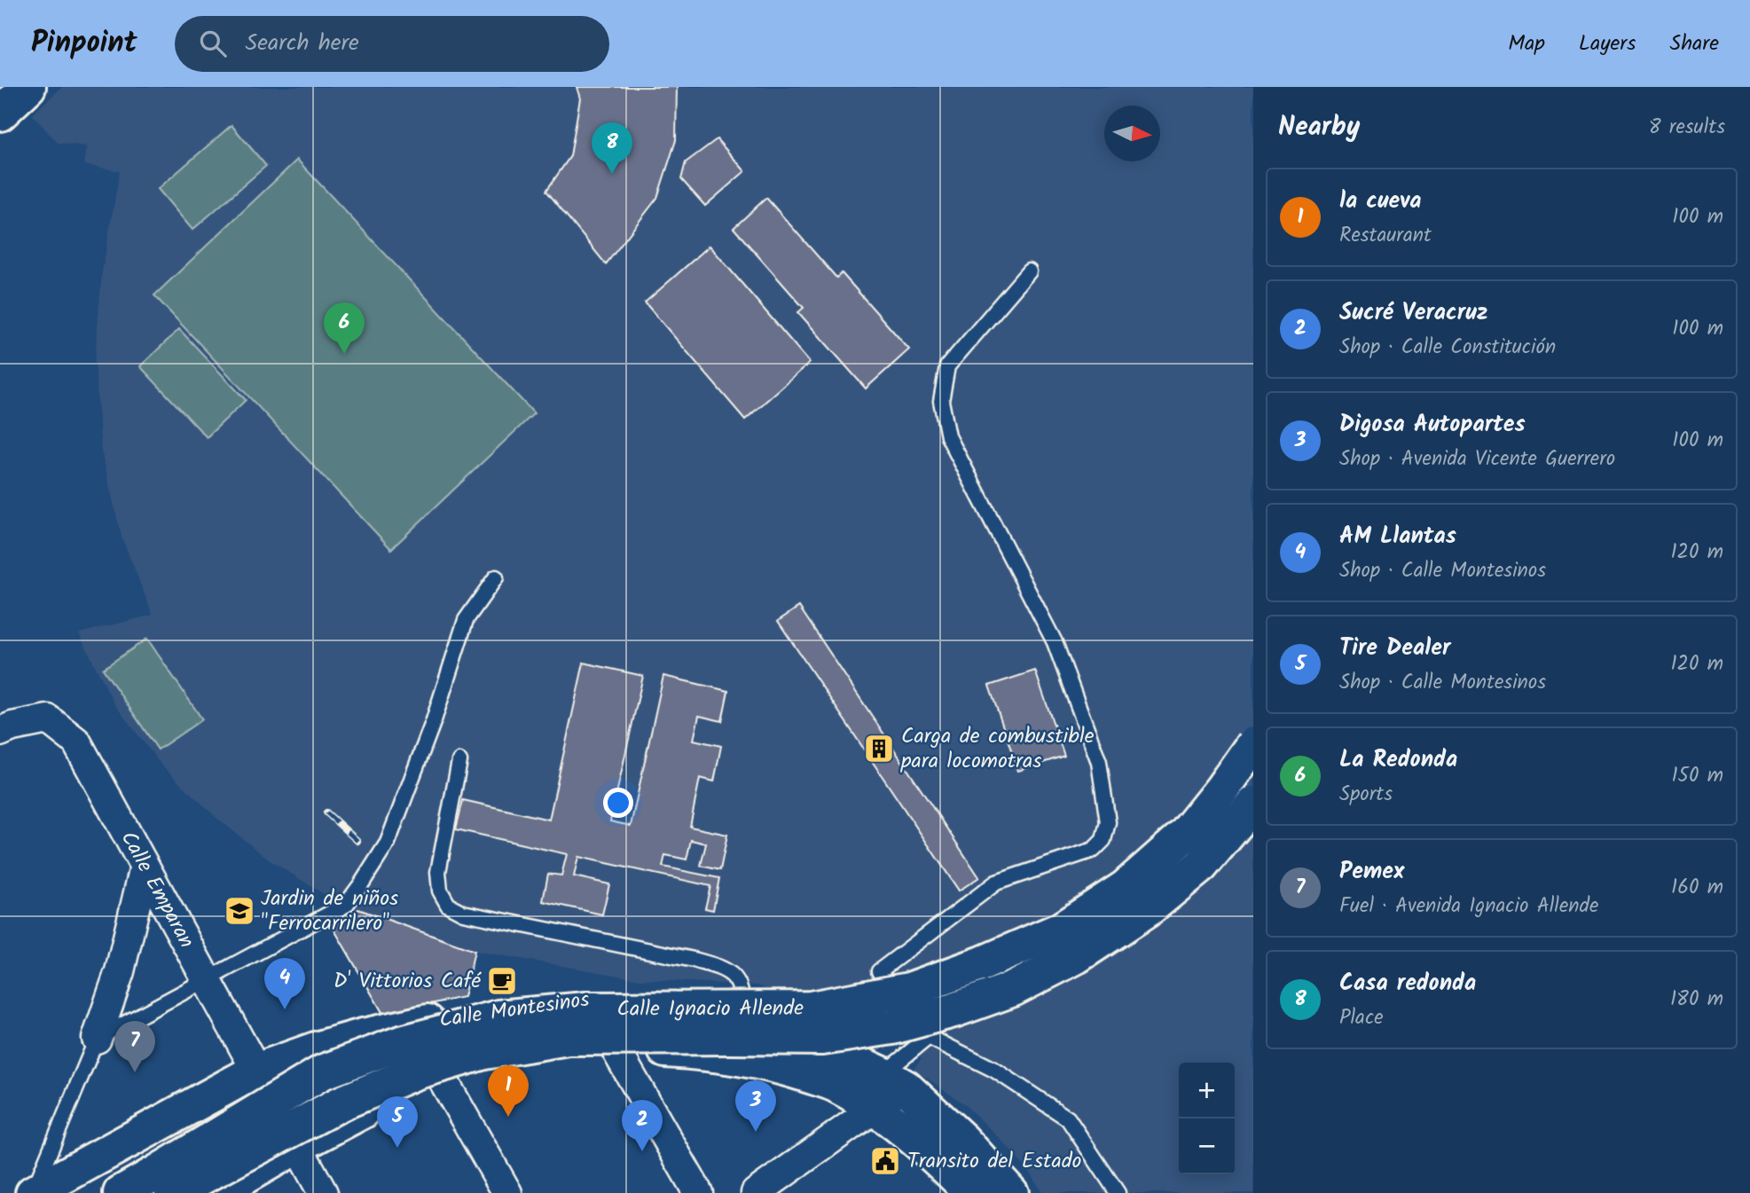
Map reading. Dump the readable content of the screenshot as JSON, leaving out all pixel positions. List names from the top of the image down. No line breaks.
{"streets":{"main road":["Calle Ignacio Allende","Calle Montesinos"],"street":["Calle Emparan"]},"crossings":[["Calle Emparan","Calle Montesinos"]],"places":{"building":["Carga de combustible para locomotras"],"school or university":["Jardin de niños \"Ferrocarrilero\""],"cafe":["D' Vittorios Café"],"public building":["Transito del Estado"]},"north":"right","page":{"header":"Pinpoint","search":"Search here","nav":["Map","Layers","Share"],"heading":["Nearby","8 results"],"pins":["8","6","4","7","1","3","5","2"],"list":[{"mark":"1","name":"la cueva","note":"Restaurant","value":"100 m"},{"mark":"2","name":"Sucré Veracruz","note":"Shop · Calle Constitución","value":"100 m"},{"mark":"3","name":"Digosa Autopartes","note":"Shop · Avenida Vicente Guerrero","value":"100 m"},{"mark":"4","name":"AM Llantas","note":"Shop · Calle Montesinos","value":"120 m"},{"mark":"5","name":"Tire Dealer","note":"Shop · Calle Montesinos","value":"120 m"},{"mark":"6","name":"La Redonda","note":"Sports","value":"150 m"},{"mark":"7","name":"Pemex","note":"Fuel · Avenida Ignacio Allende","value":"160 m"},{"mark":"8","name":"Casa redonda","note":"Place","value":"180 m"}],"map_buttons":["+","−"]}}
